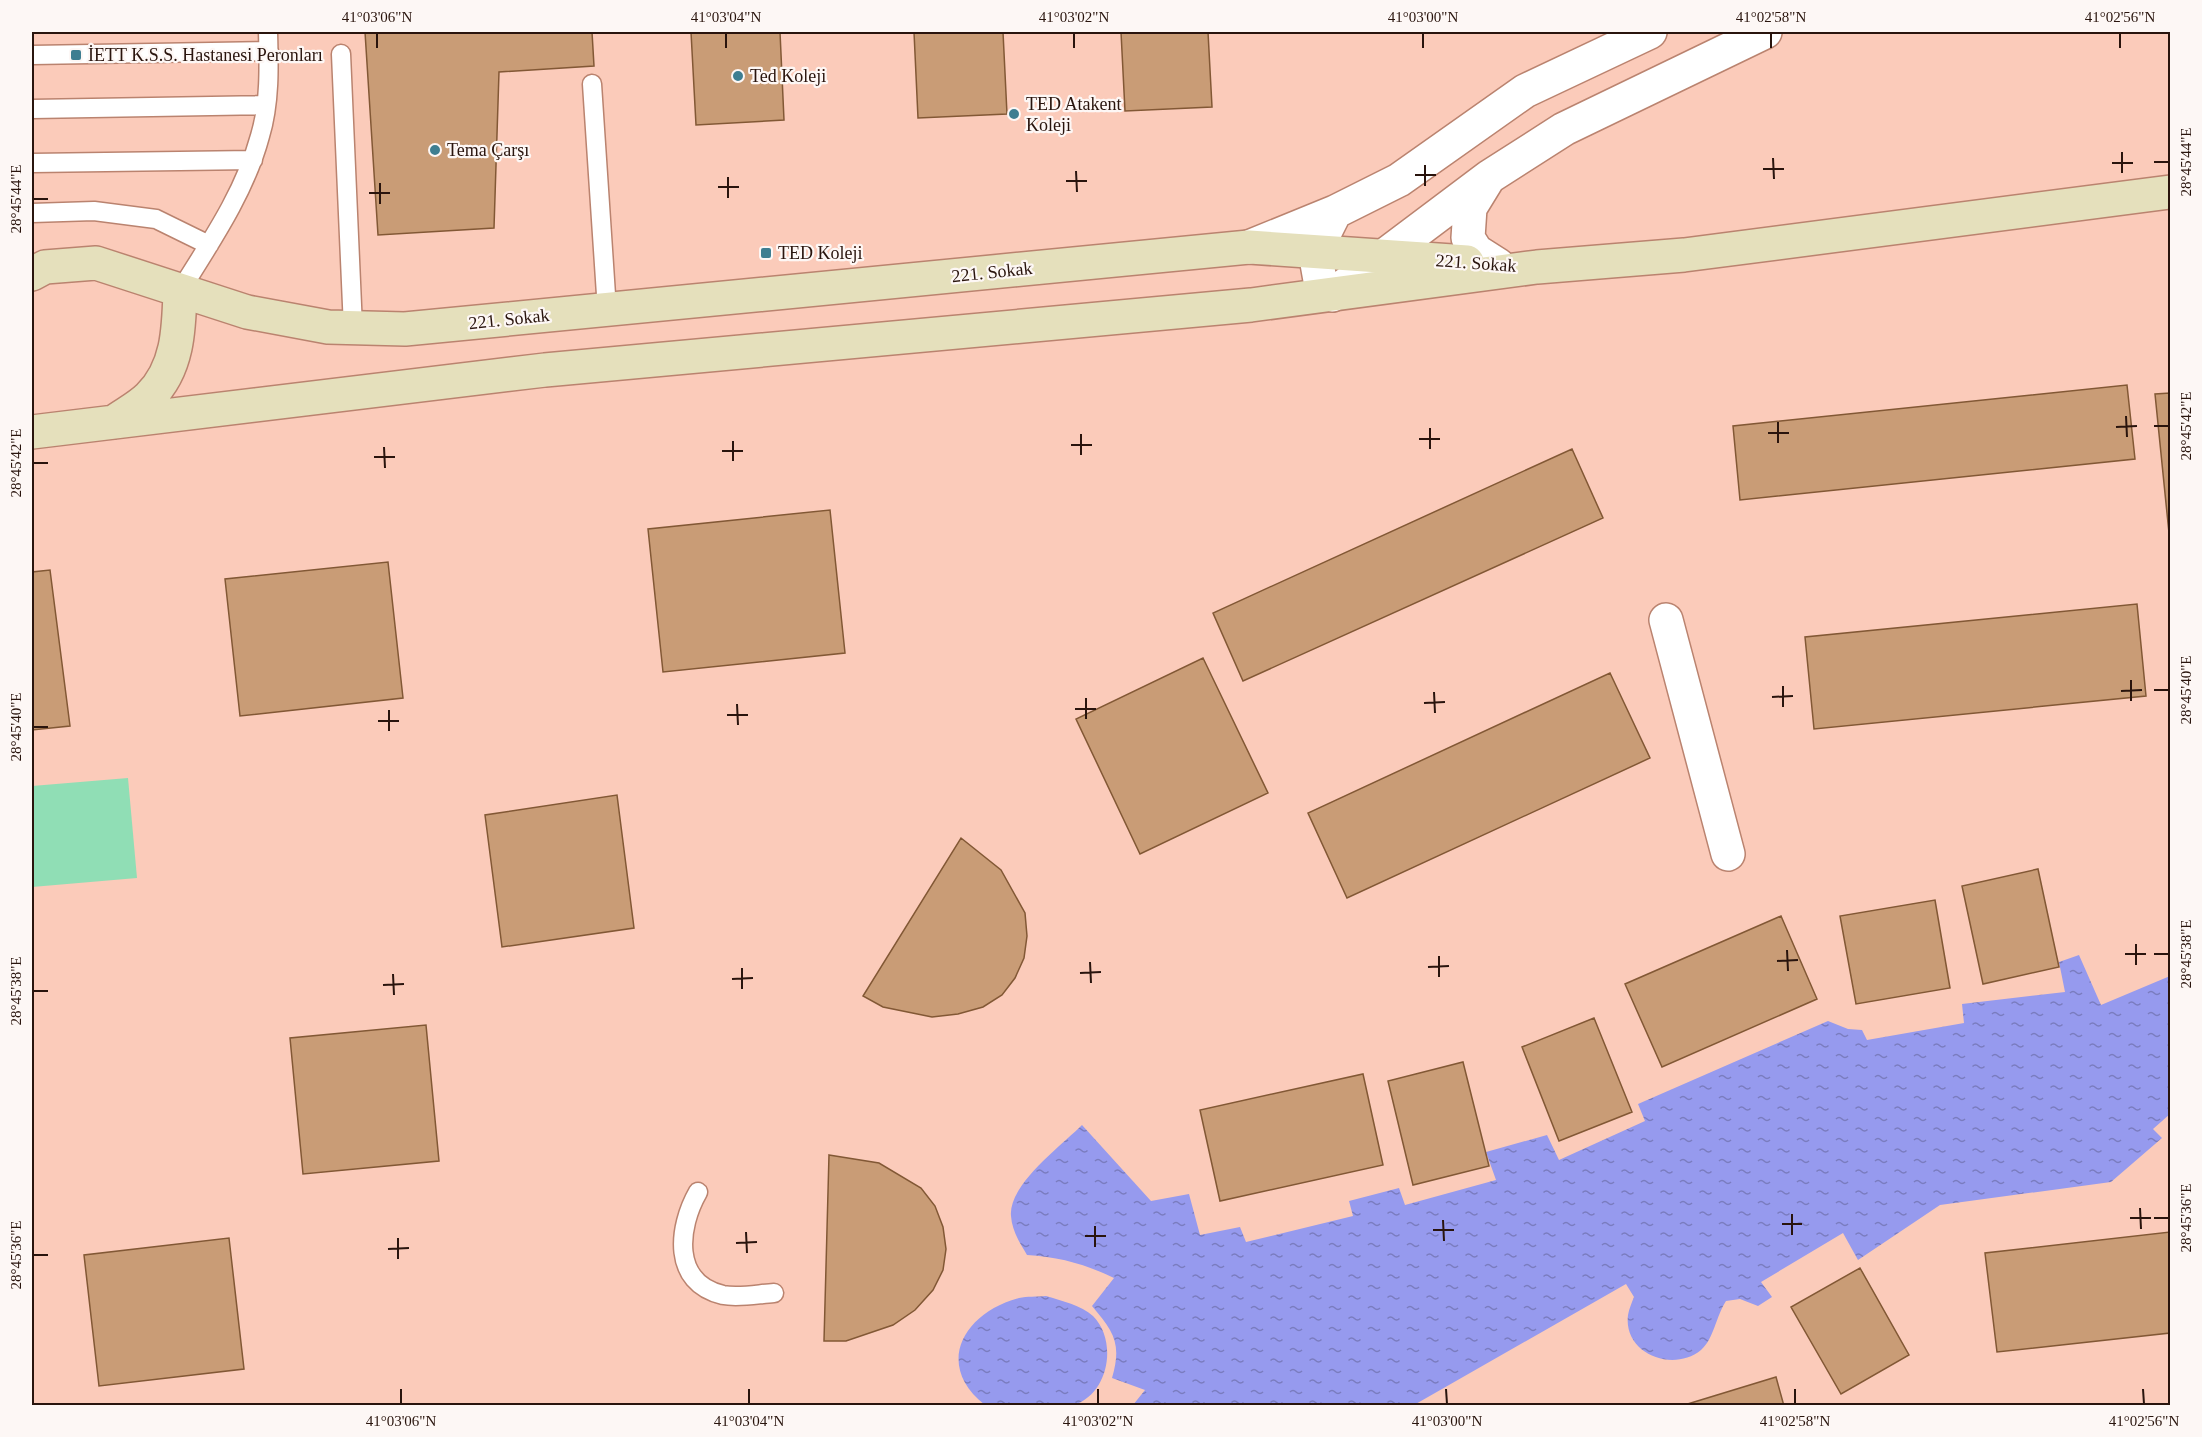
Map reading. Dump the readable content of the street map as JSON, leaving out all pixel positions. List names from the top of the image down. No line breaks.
{"streets":{"street":["221. Sokak"]},"places":{"transit":["İETT K.S.S. Hastanesi Peronları","TED Koleji"],"other":["Ted Koleji","TED Atakent Koleji","Tema Çarşı"]},"coordinates":["41°03'06\"N","41°03'04\"N","41°03'02\"N","41°03'00\"N","41°02'58\"N","41°02'56\"N","28°45'44\"E","28°45'42\"E","28°45'40\"E","28°45'38\"E","28°45'36\"E"]}
